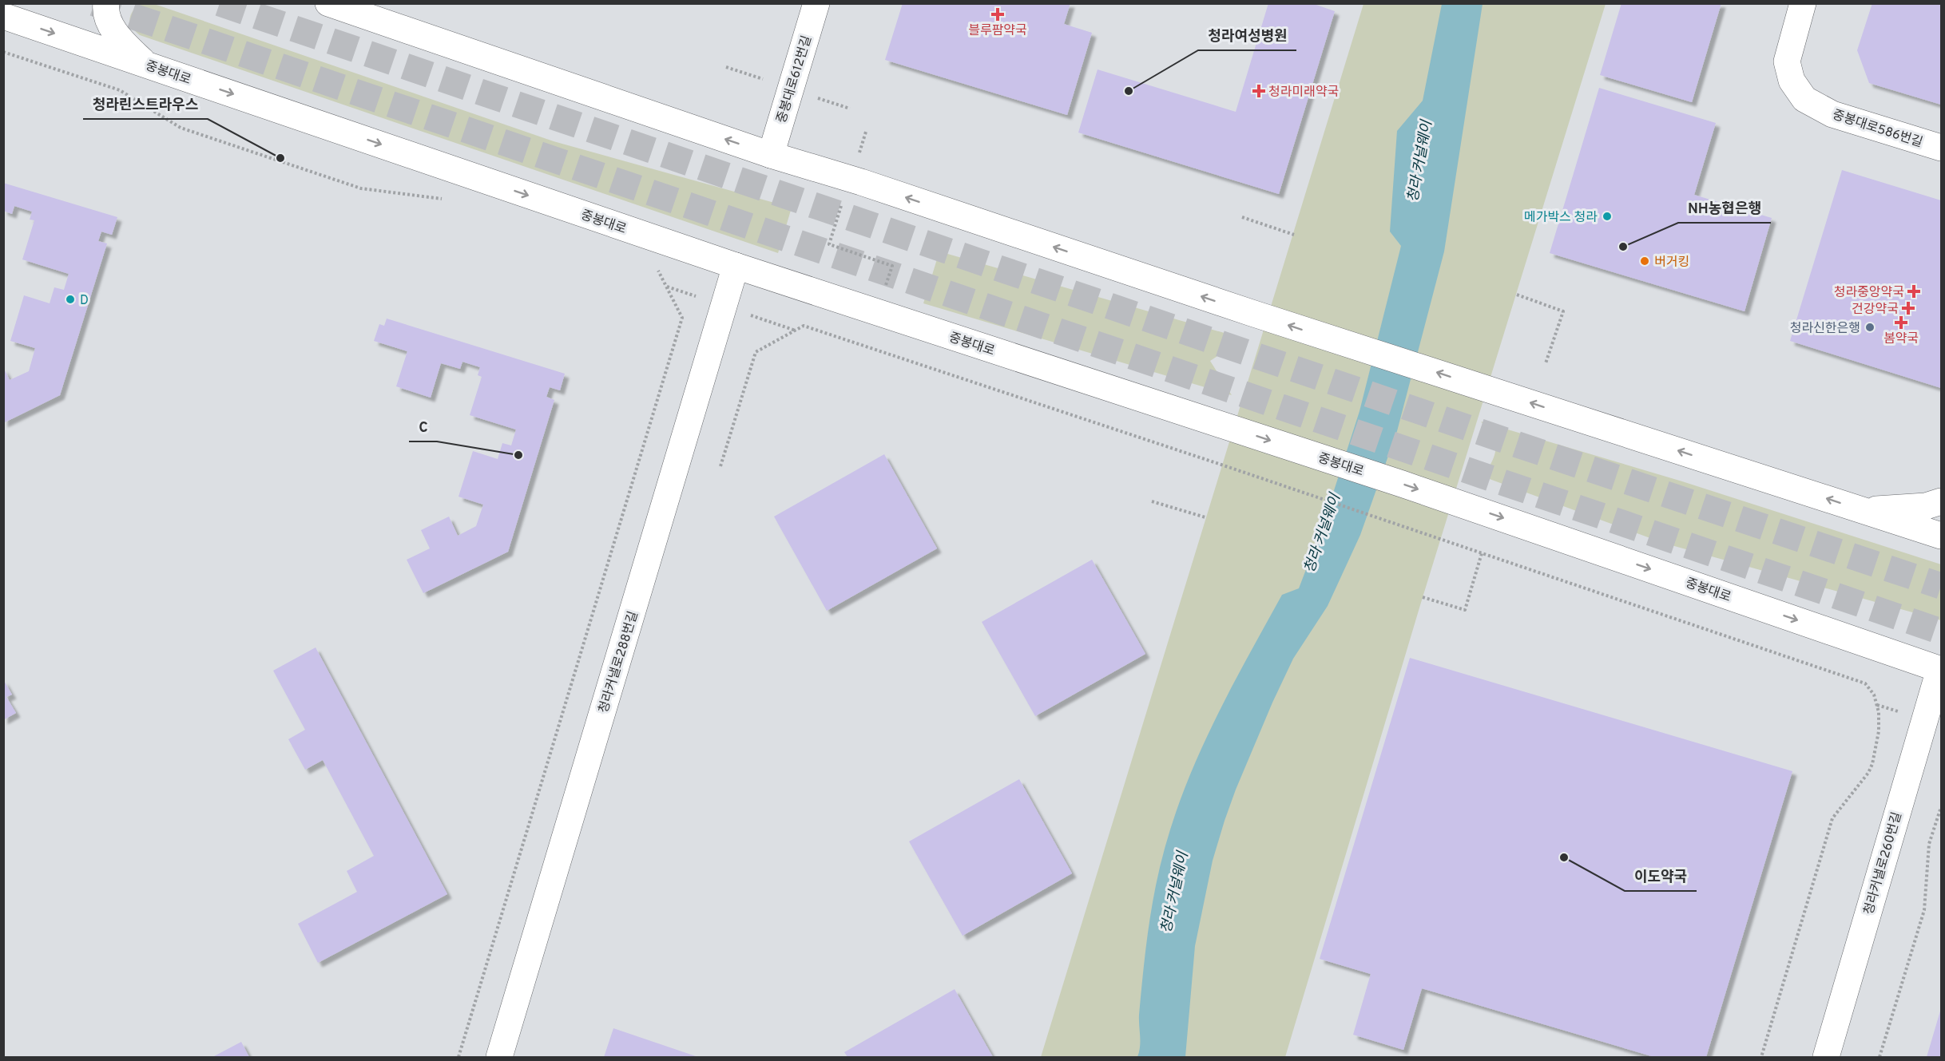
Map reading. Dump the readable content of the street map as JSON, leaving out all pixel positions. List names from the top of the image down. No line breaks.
{"streets":{"main road":["중봉대로","중봉대로612번길","중봉대로586번길","청라커낼로288번길","청라커낼로260번길"]},"crossings":[["중봉대로","청라커낼로288번길"],["중봉대로","청라커낼로260번길"]],"water":["청라 커널웨이"],"places":{"health":["블루팜약국","청라미래약국","청라중앙약국","건강약국","봄약국"],"other":["청라여성병원","청라린스트라우스","메가박스 청라","NH농협은행","버거킹","D","청라신한은행","C","이도약국"]}}
